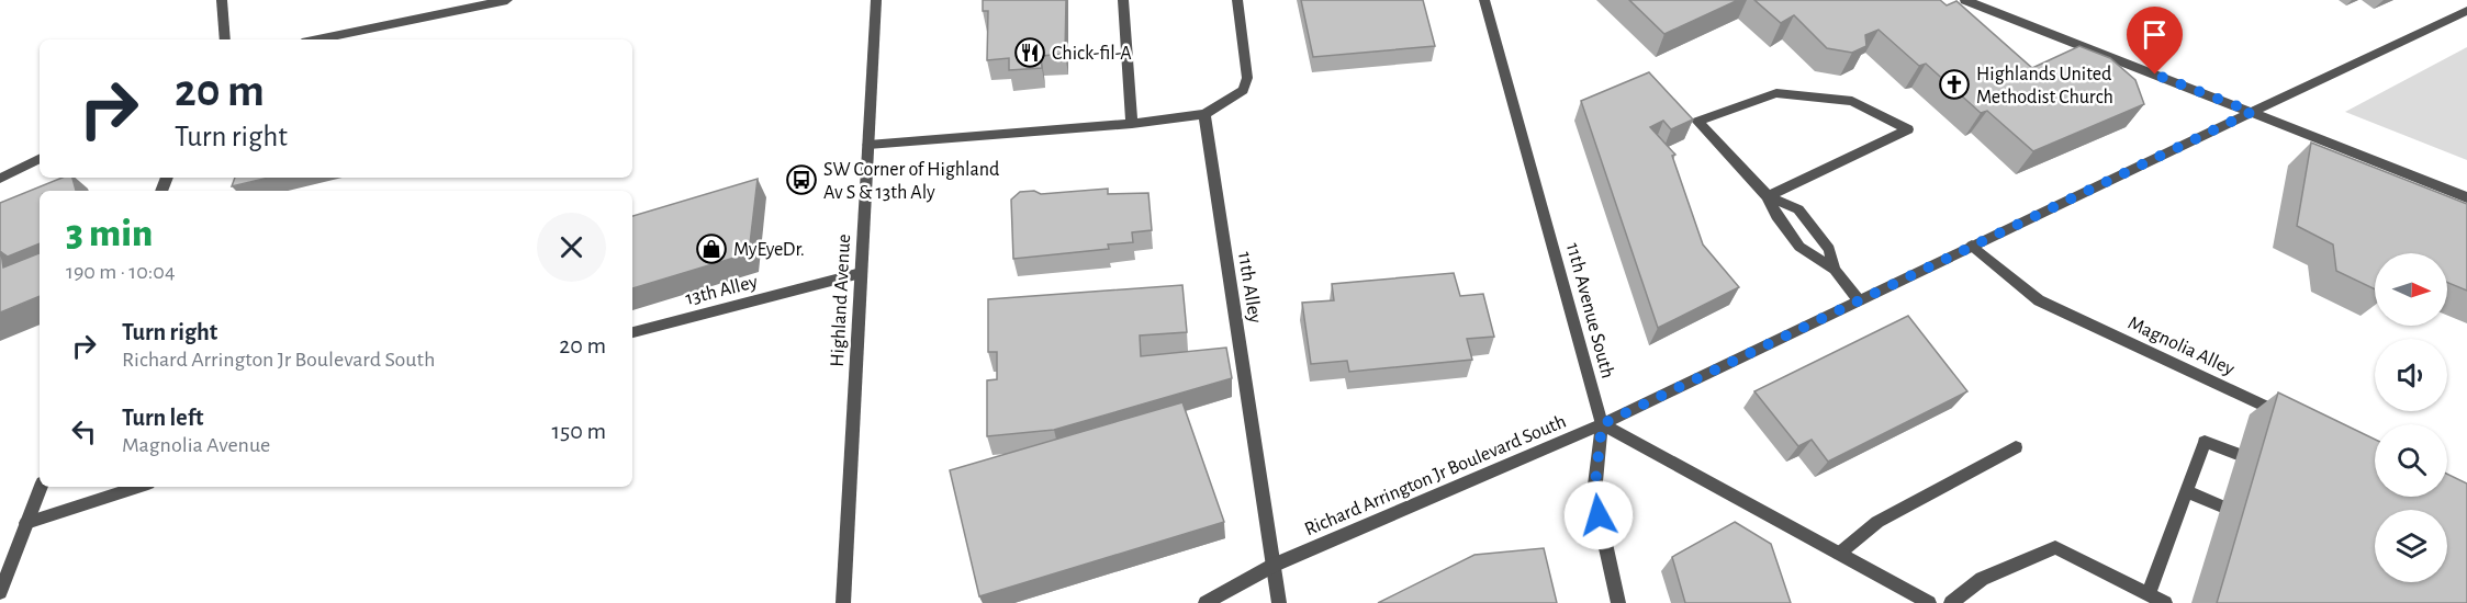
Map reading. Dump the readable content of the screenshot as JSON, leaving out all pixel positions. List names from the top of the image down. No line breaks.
{"streets":{"street":["11th Alley","13th Alley","Highland Avenue","11th Avenue South","Magnolia Alley","Richard Arrington Jr Boulevard South"]},"crossings":[["11th Alley","Richard Arrington Jr Boulevard South"],["13th Alley","Highland Avenue"],["11th Avenue South","Richard Arrington Jr Boulevard South"],["Magnolia Alley","Richard Arrington Jr Boulevard South"]],"places":{"restaurant":["Chick-fil-A"],"church":["Highlands United Methodist Church"],"bus stop":["SW Corner of Highland Av S & 13th Aly"],"shop":["MyEyeDr."]},"north":"right","page":{"turn":["20 m","Turn right"],"heading":["3 min","190 m · 10:04"],"list":[{"name":"Turn right","note":"Richard Arrington Jr Boulevard South","value":"20 m"},{"name":"Turn left","note":"Magnolia Avenue","value":"150 m"}]}}
